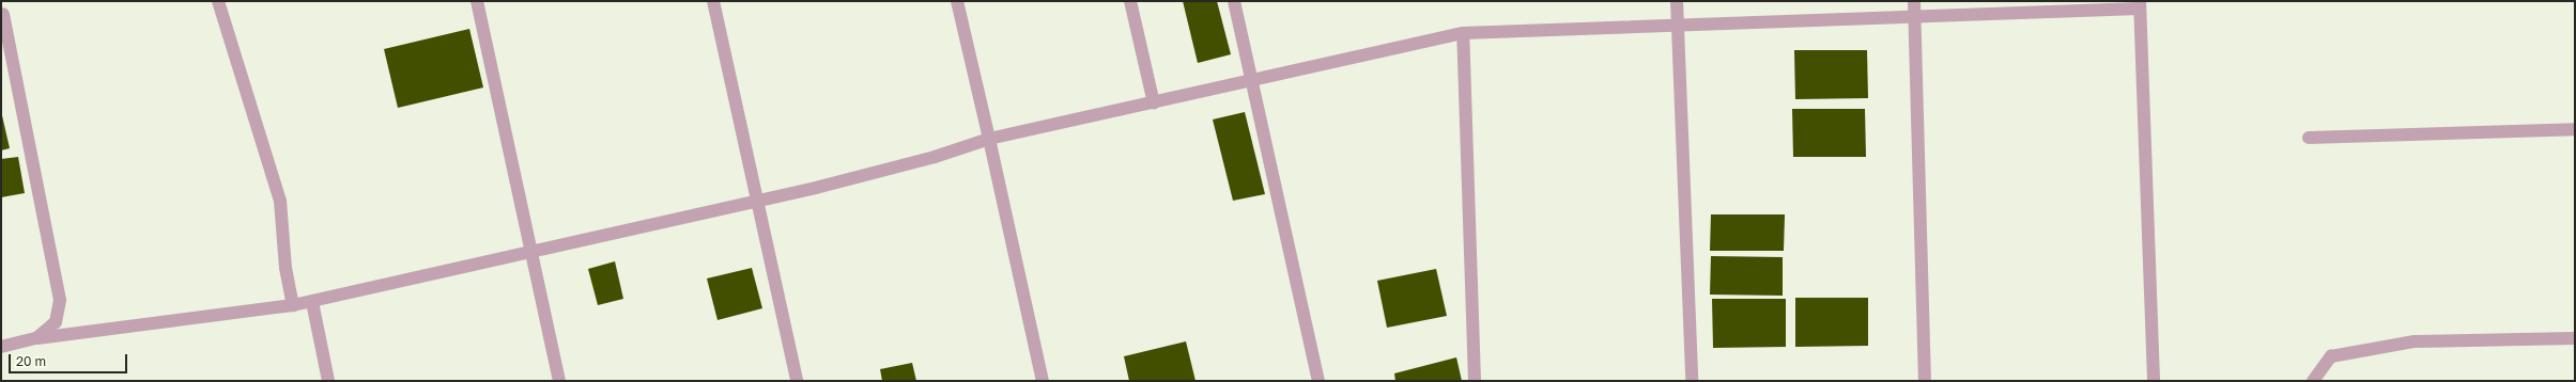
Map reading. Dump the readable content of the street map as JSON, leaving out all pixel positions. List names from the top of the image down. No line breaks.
{"scale_bar":"20 m"}
